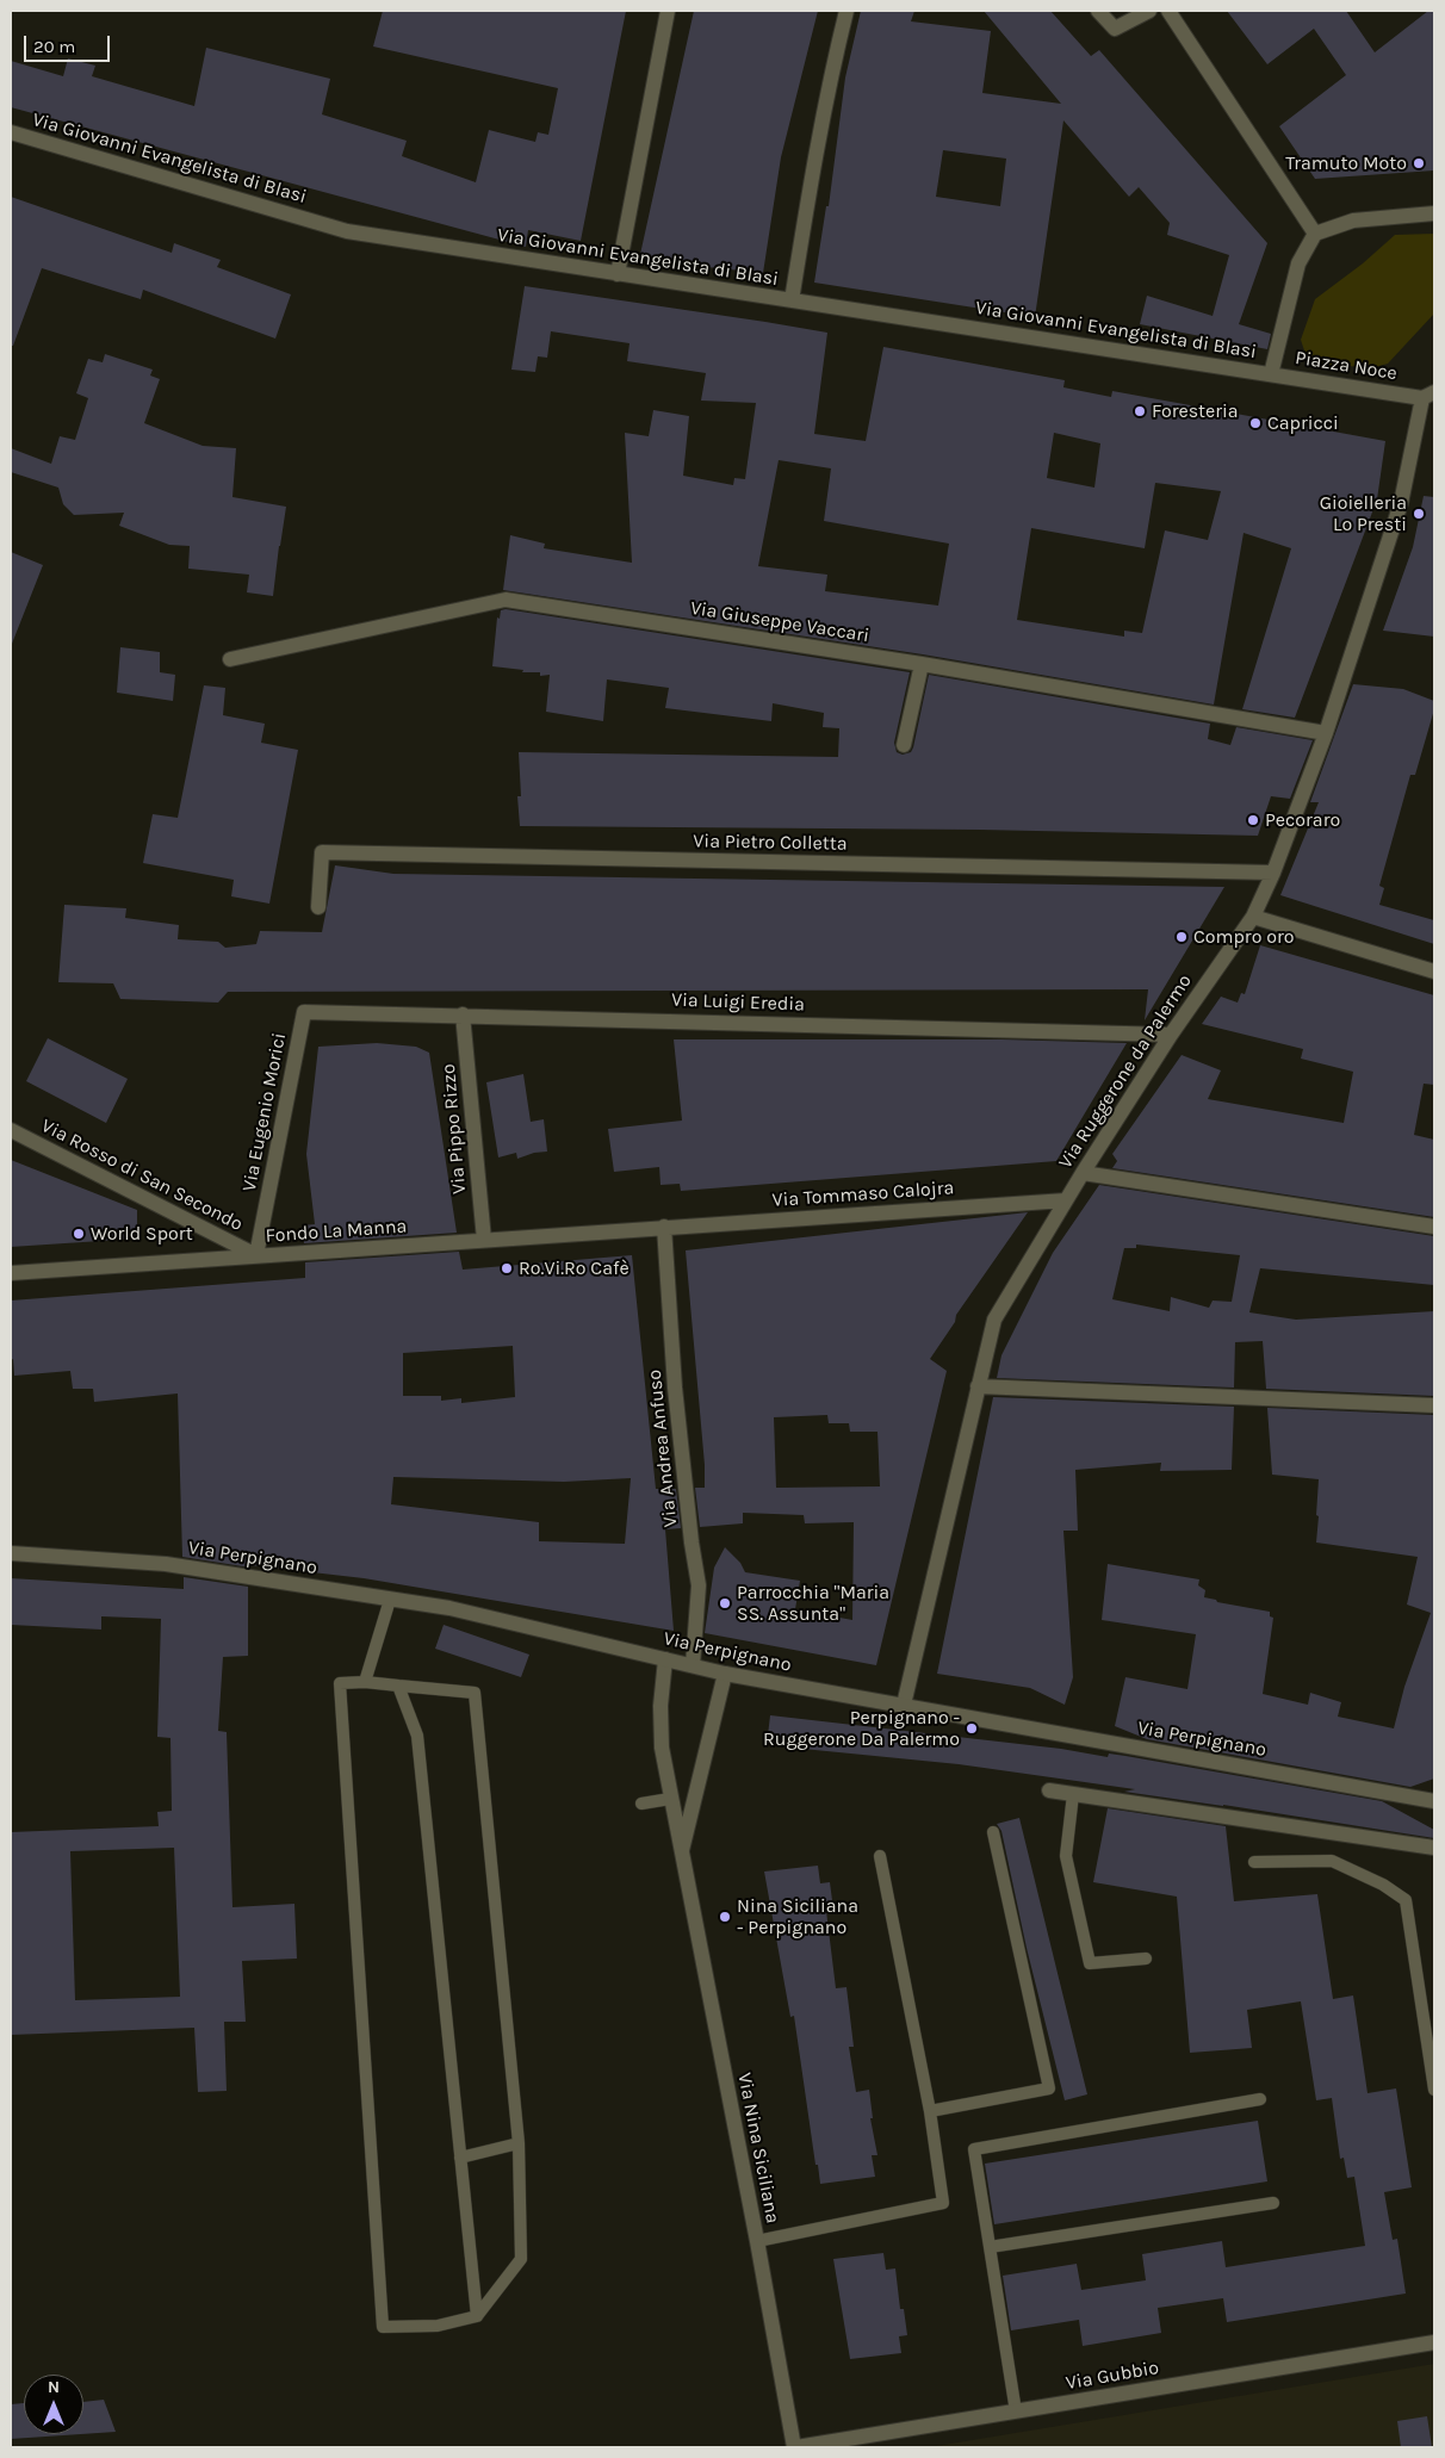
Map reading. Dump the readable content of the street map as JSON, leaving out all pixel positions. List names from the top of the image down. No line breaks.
{"streets":{"street":["Via Giovanni Evangelista di Blasi","Piazza Noce","Via Giuseppe Vaccari","Via Pietro Colletta","Via Luigi Eredia","Via Ruggerone da Palermo","Via Eugenio Morici","Via Pippo Rizzo","Via Rosso di San Secondo","Via Tommaso Calojra","Fondo La Manna","Via Andrea Anfuso","Via Perpignano","Via Nina Siciliana","Via Gubbio"]},"crossings":[["Via Giovanni Evangelista di Blasi","Piazza Noce"],["Piazza Noce","Via Ruggerone da Palermo"],["Via Giuseppe Vaccari","Via Ruggerone da Palermo"],["Via Pietro Colletta","Via Ruggerone da Palermo"],["Via Luigi Eredia","Via Ruggerone da Palermo"],["Via Luigi Eredia","Via Eugenio Morici"],["Via Luigi Eredia","Via Pippo Rizzo"],["Via Ruggerone da Palermo","Via Tommaso Calojra"],["Via Ruggerone da Palermo","Via Perpignano"],["Via Eugenio Morici","Via Rosso di San Secondo"],["Via Eugenio Morici","Fondo La Manna"],["Via Pippo Rizzo","Fondo La Manna"],["Via Rosso di San Secondo","Fondo La Manna"],["Via Tommaso Calojra","Fondo La Manna"],["Via Tommaso Calojra","Via Andrea Anfuso"],["Fondo La Manna","Via Andrea Anfuso"],["Via Andrea Anfuso","Via Perpignano"],["Via Perpignano","Via Nina Siciliana"],["Via Nina Siciliana","Via Gubbio"]],"places":["Tramuto Moto","Foresteria","Capricci","Gioielleria Lo Presti","Pecoraro","Compro oro","World Sport","Ro.Vi.Ro Cafè","Parrocchia \"Maria SS. Assunta\"","Perpignano - Ruggerone Da Palermo","Nina Siciliana - Perpignano"],"scale_bar":"20 m","north":"top"}
